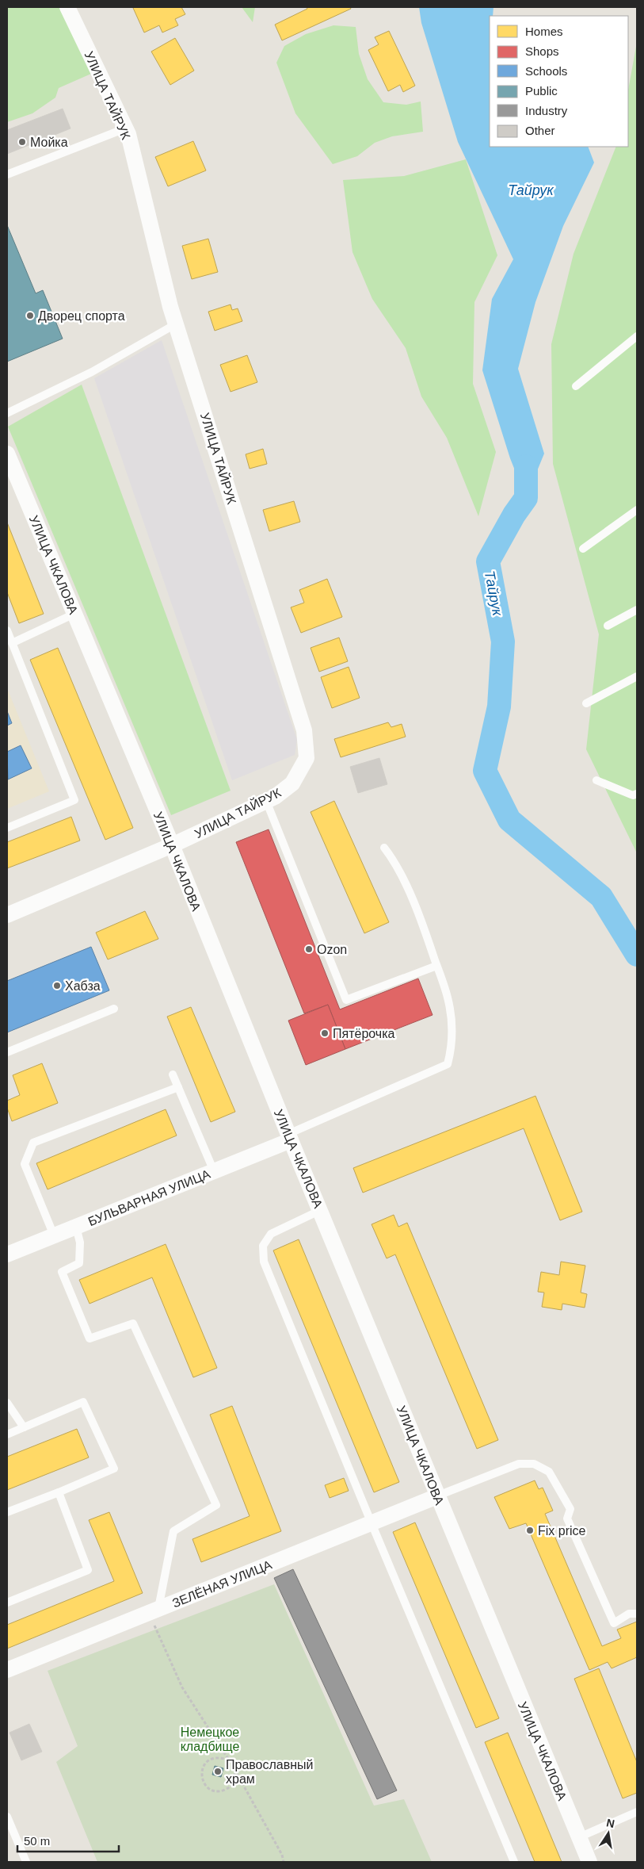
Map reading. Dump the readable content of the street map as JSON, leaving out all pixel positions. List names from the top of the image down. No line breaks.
{"streets":{"street":["УЛИЦА ТАЙРУК","УЛИЦА ЧКАЛОВА","БУЛЬВАРНАЯ УЛИЦА","ЗЕЛЁНАЯ УЛИЦА"]},"crossings":[["УЛИЦА ТАЙРУК","УЛИЦА ЧКАЛОВА"],["УЛИЦА ЧКАЛОВА","БУЛЬВАРНАЯ УЛИЦА"],["УЛИЦА ЧКАЛОВА","ЗЕЛЁНАЯ УЛИЦА"]],"water":["Тайрук"],"parks":["Немецкое кладбище"],"places":["Мойка","Дворец спорта","Ozon","Хабза","Пятёрочка","Fix price","Православный храм"],"legend":["Homes","Shops","Schools","Public","Industry","Other"],"scale_bar":"50 m","north":"top"}
